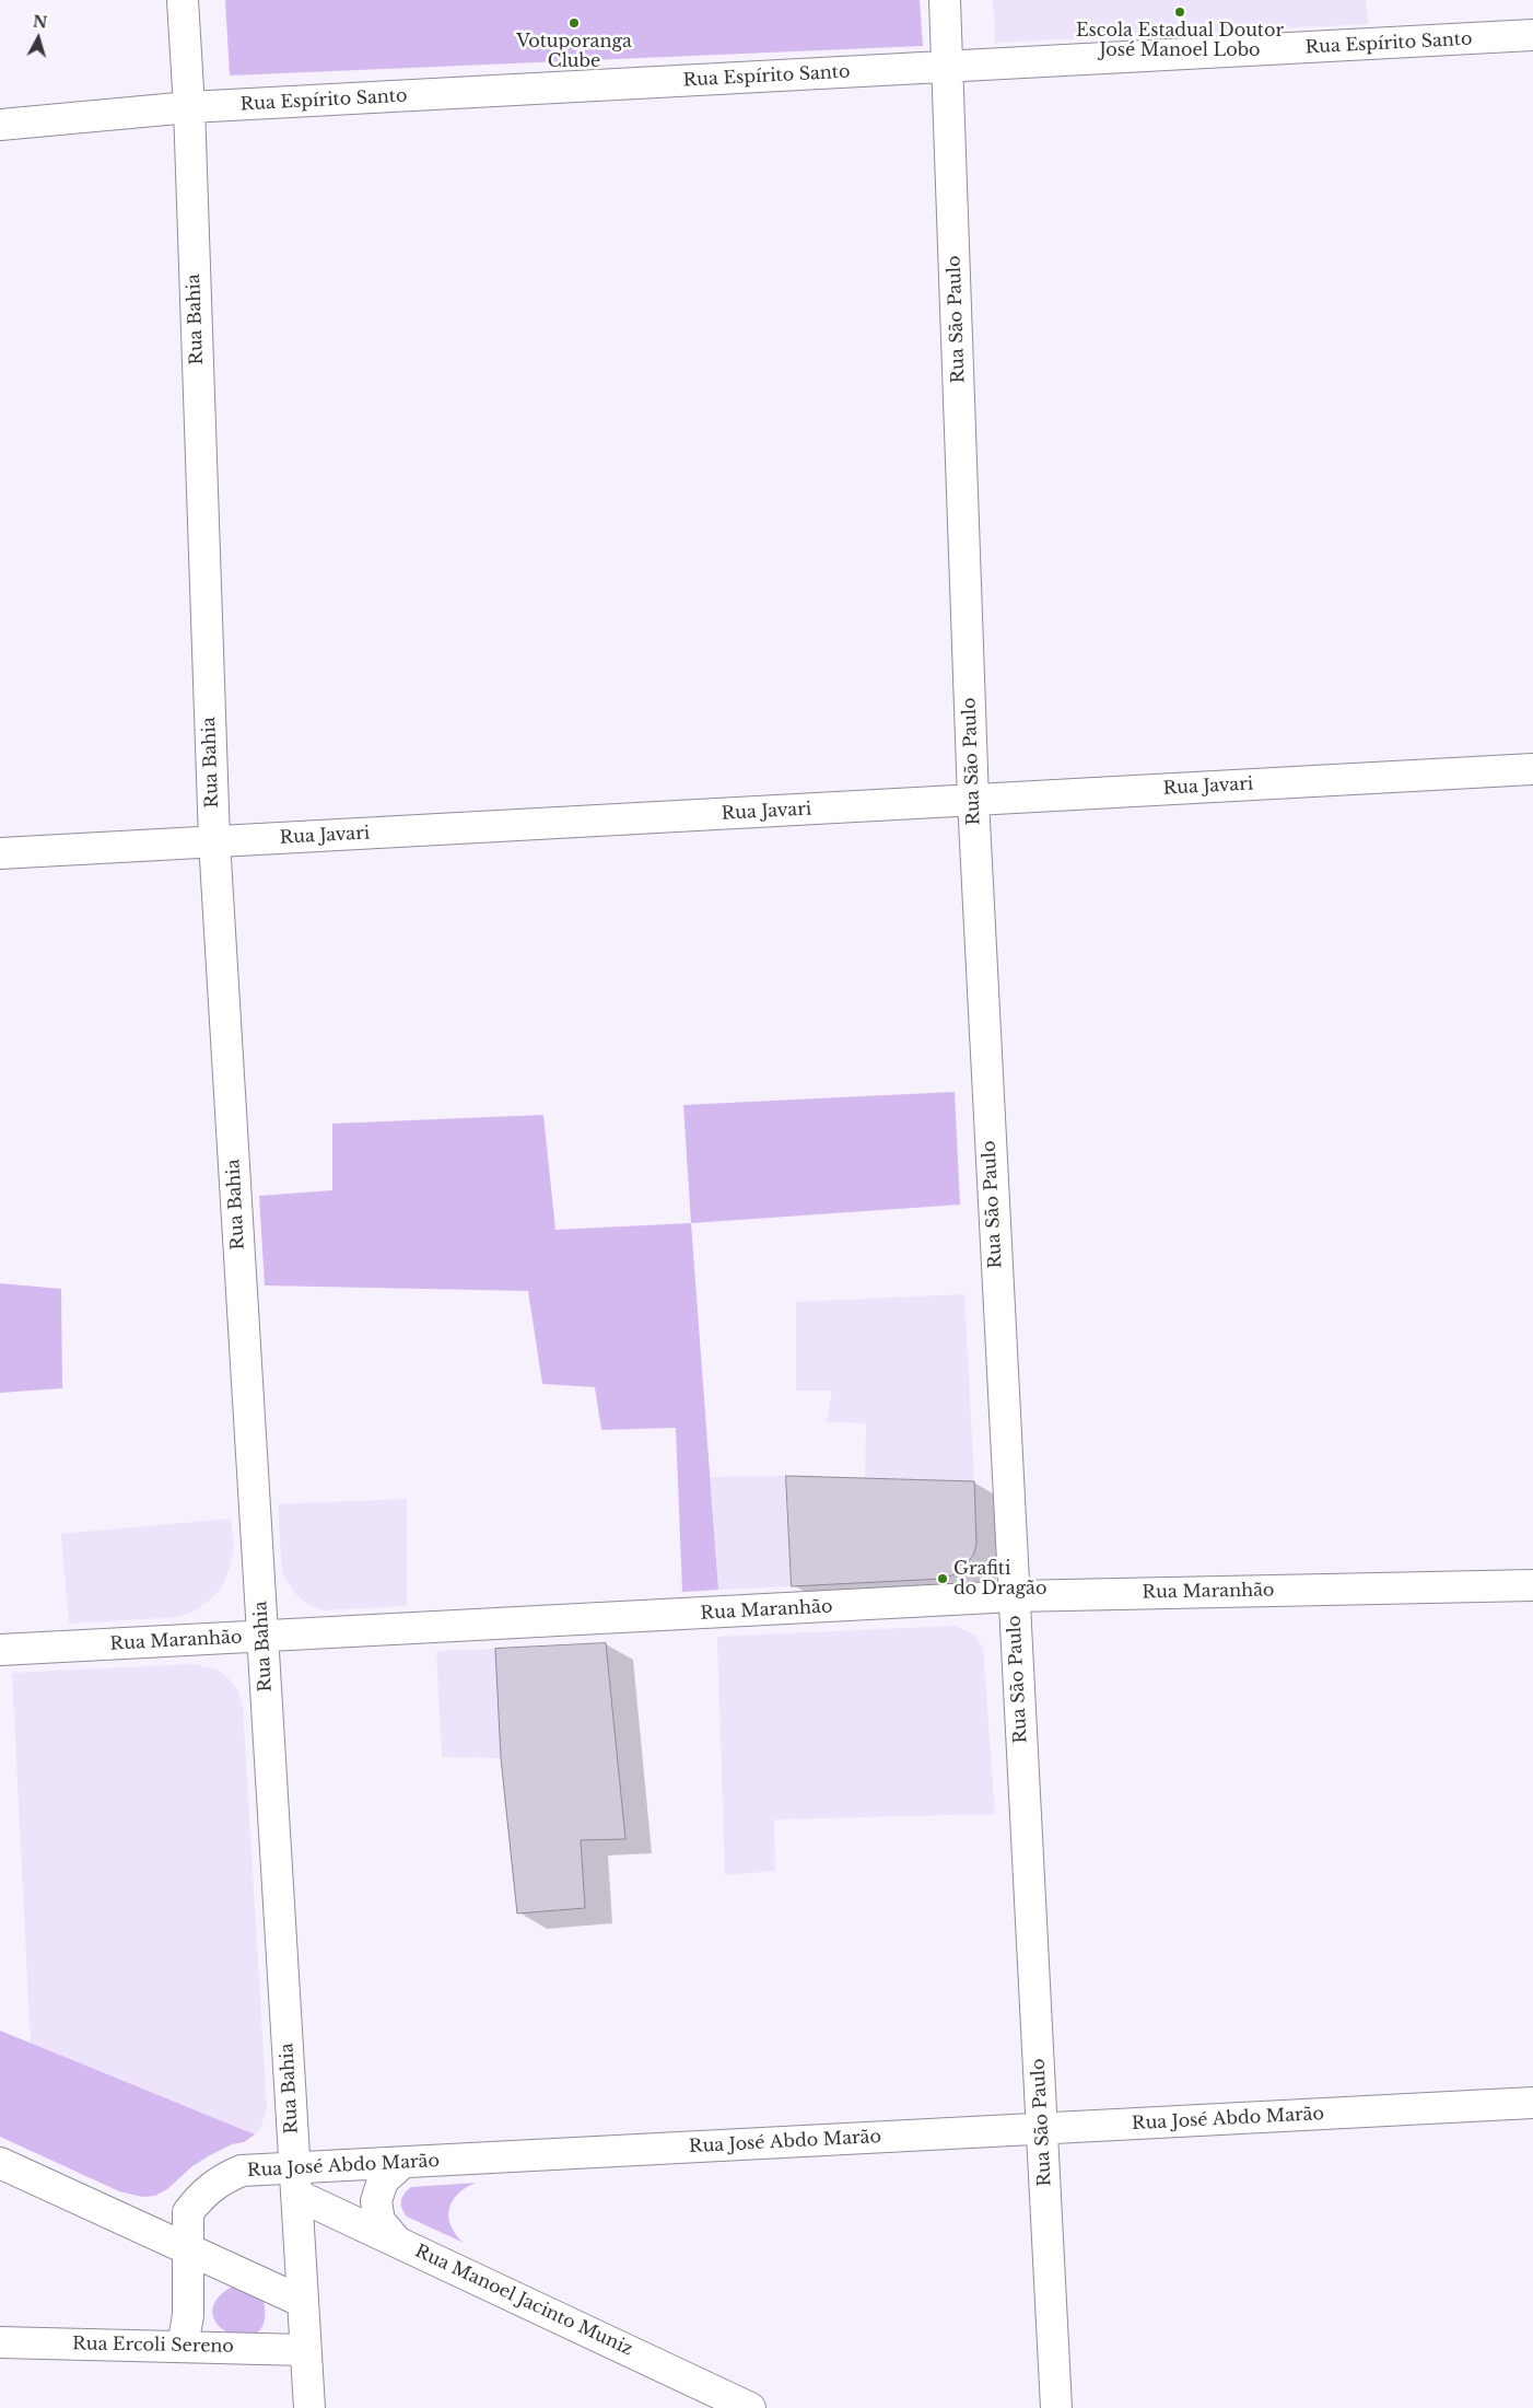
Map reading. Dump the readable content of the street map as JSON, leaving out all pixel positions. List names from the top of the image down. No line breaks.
{"streets":{"street":["Rua Espírito Santo","Rua Bahia","Rua São Paulo","Rua Javari","Rua Maranhão","Rua José Abdo Marão","Rua Manoel Jacinto Muniz","Rua Ercoli Sereno"]},"crossings":[["Rua Espírito Santo","Rua Bahia"],["Rua Espírito Santo","Rua São Paulo"],["Rua Bahia","Rua Javari"],["Rua Bahia","Rua Maranhão"],["Rua Bahia","Rua José Abdo Marão"],["Rua Bahia","Rua Manoel Jacinto Muniz"],["Rua Bahia","Rua Ercoli Sereno"],["Rua São Paulo","Rua Javari"],["Rua São Paulo","Rua Maranhão"],["Rua São Paulo","Rua José Abdo Marão"],["Rua José Abdo Marão","Rua Manoel Jacinto Muniz"],["Rua José Abdo Marão","Rua Ercoli Sereno"]],"places":["Escola Estadual Doutor José Manoel Lobo","Votuporanga Clube","Grafiti do Dragão"],"north":"top"}
